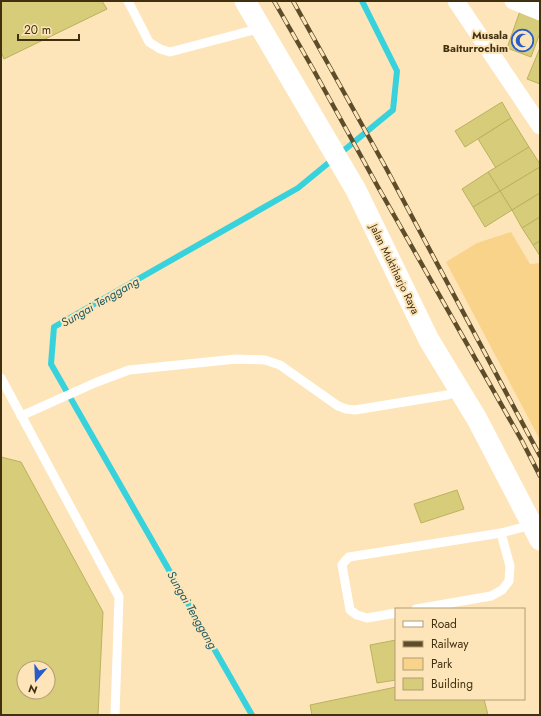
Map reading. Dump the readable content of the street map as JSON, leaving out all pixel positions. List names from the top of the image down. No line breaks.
{"streets":{"street":["Jalan Muktiharjo Raya"]},"water":["Sungai Tenggang"],"places":{"mosque":["Musala Baiturrochim"]},"legend":["Road","Railway","Park","Building"],"scale_bar":"20 m","north":"bottom"}
